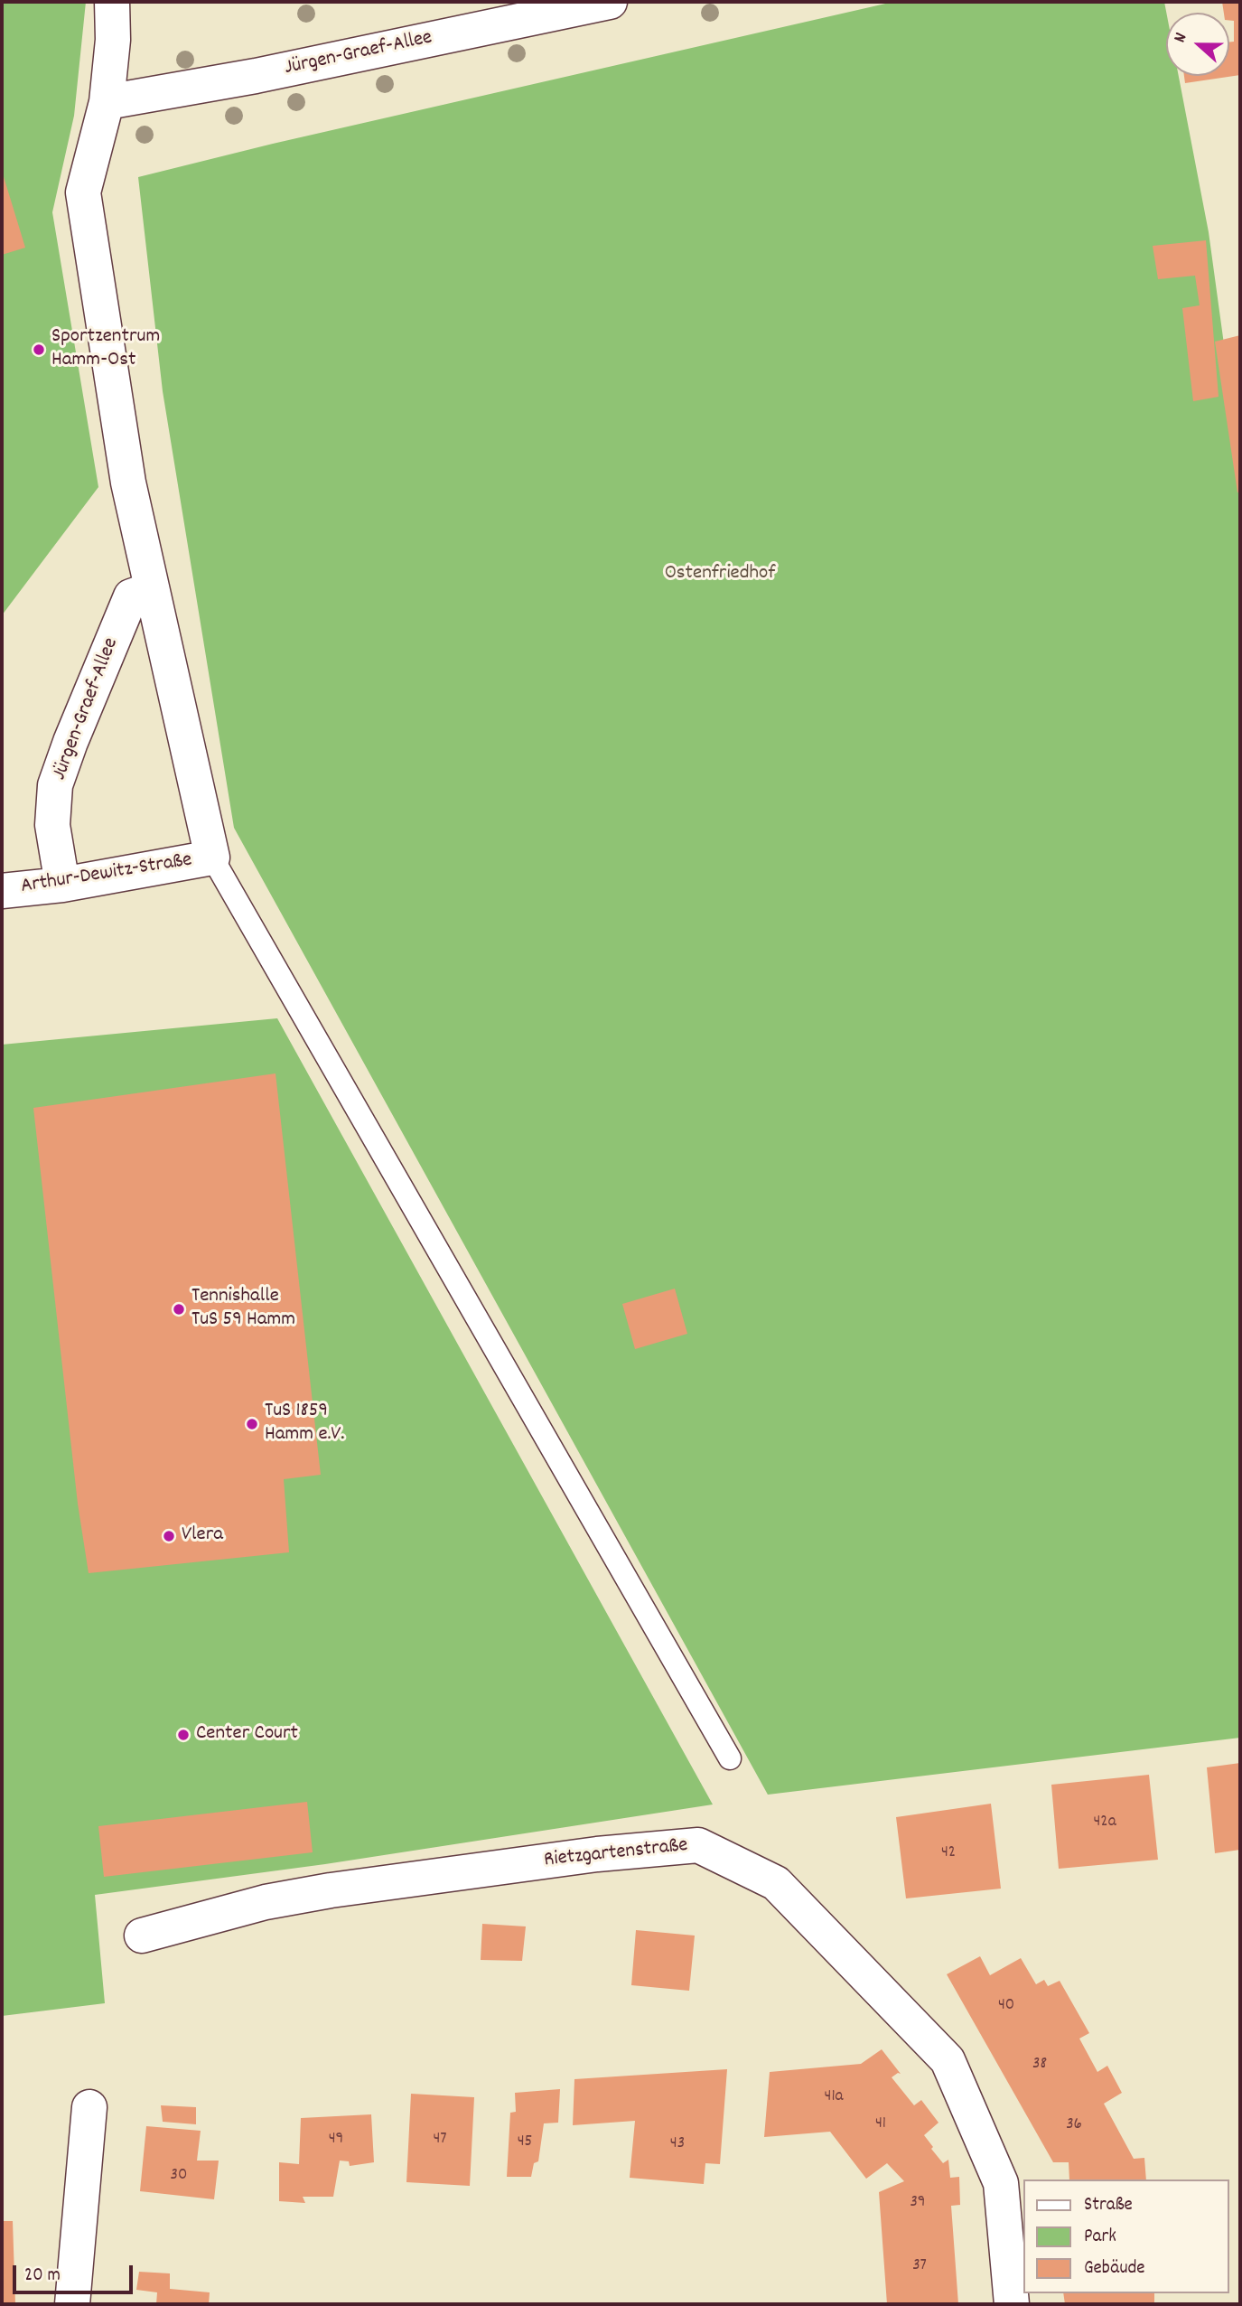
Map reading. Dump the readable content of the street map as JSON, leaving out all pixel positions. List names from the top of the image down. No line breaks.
{"streets":{"street":["Jürgen-Graef-Allee","Arthur-Dewitz-Straße","Rietzgartenstraße"]},"crossings":[["Jürgen-Graef-Allee","Arthur-Dewitz-Straße"]],"parks":["Ostenfriedhof"],"places":["Sportzentrum Hamm-Ost","Tennishalle TuS 59 Hamm","TuS 1859 Hamm e.V.","Vlera","Center Court"],"house_numbers":["42a","42","40","38","41a","41","36","49","47","45","43","30","39","37"],"legend":["Straße","Park","Gebäude"],"scale_bar":"20 m","north":"left"}
